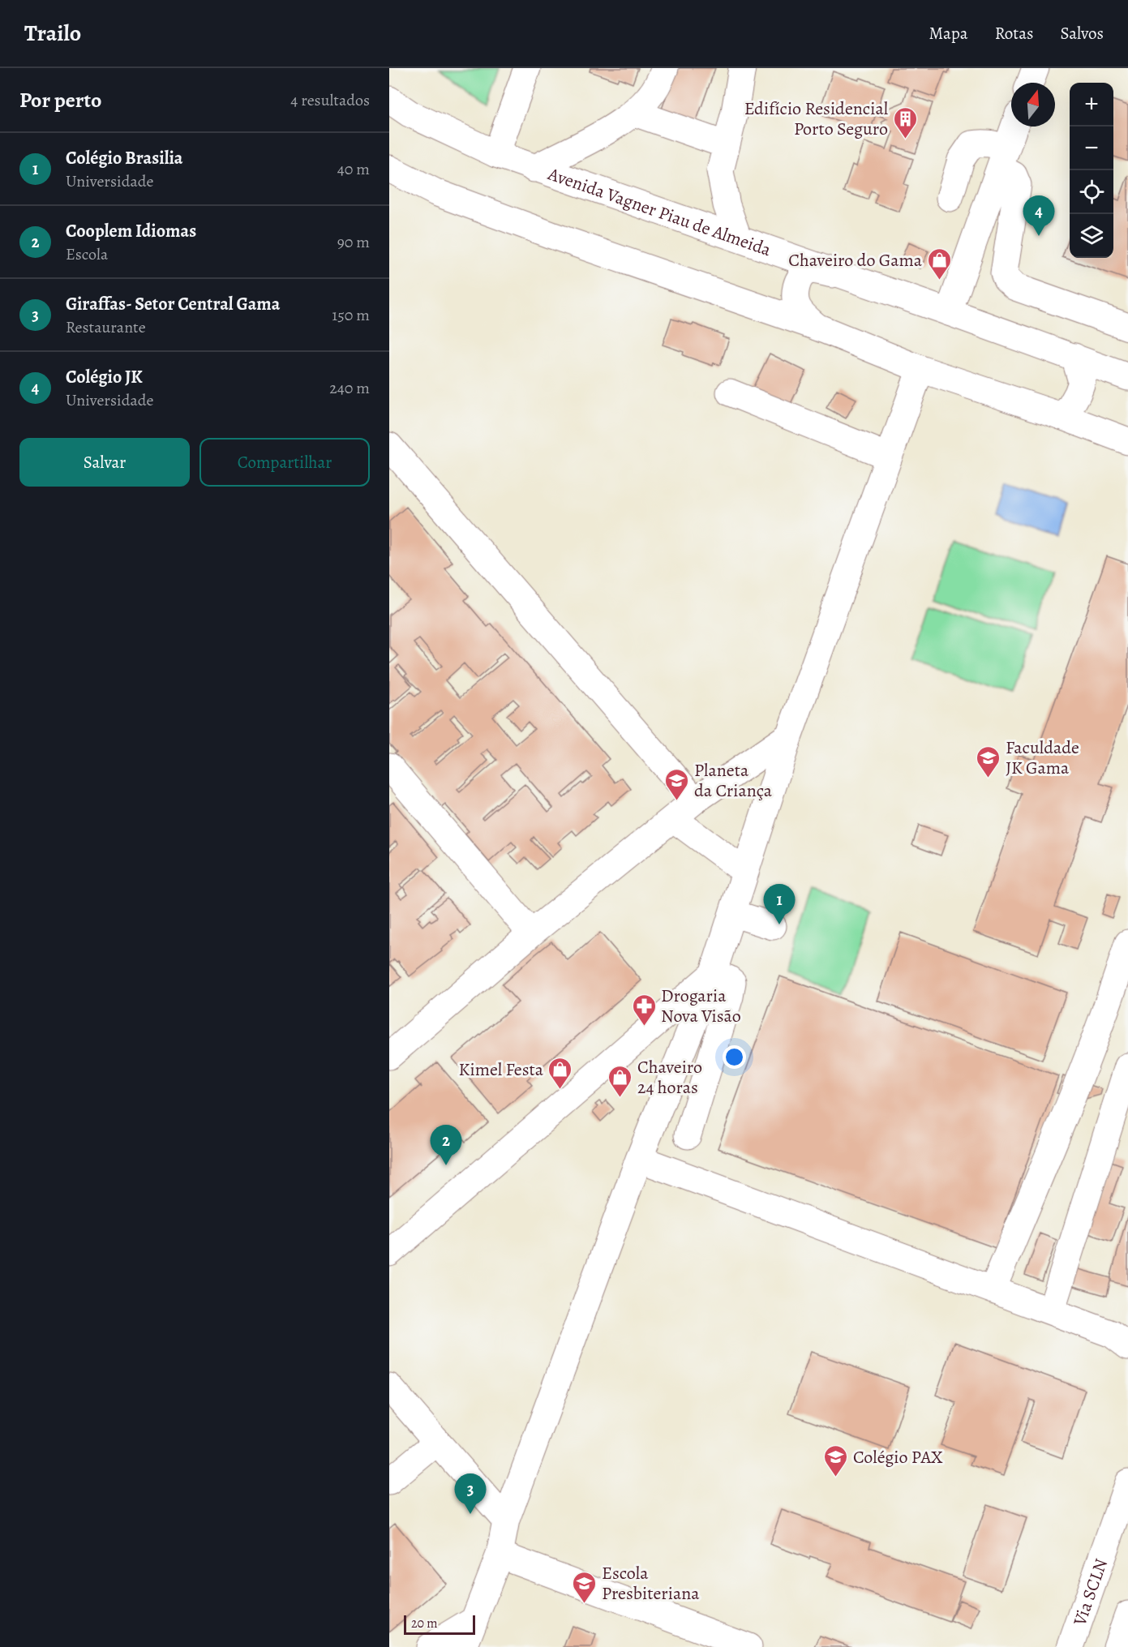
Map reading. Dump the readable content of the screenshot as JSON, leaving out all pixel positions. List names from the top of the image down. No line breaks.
{"streets":{"street":["Avenida Vagner Piau de Almeida","Via SCLN"]},"places":{"building":["Edifício Residencial Porto Seguro"],"shop":["Chaveiro do Gama","Kimel Festa","Chaveiro 24 horas"],"school or university":["Faculdade JK Gama","Planeta da Criança","Colégio PAX","Escola Presbiteriana"],"pharmacy":["Drogaria Nova Visão"]},"scale_bar":"20 m","north":"top","page":{"header":"Trailo","nav":["Mapa","Rotas","Salvos"],"heading":["Por perto","4 resultados"],"map_buttons":["+","−"],"list":[{"mark":"1","name":"Colégio Brasilia","note":"Universidade","value":"40 m"},{"mark":"2","name":"Cooplem Idiomas","note":"Escola","value":"90 m"},{"mark":"3","name":"Giraffas- Setor Central Gama","note":"Restaurante","value":"150 m"},{"mark":"4","name":"Colégio JK","note":"Universidade","value":"240 m"}],"pins":["4","1","2","3"],"buttons":["Salvar","Compartilhar"],"scale":"20 m"}}
